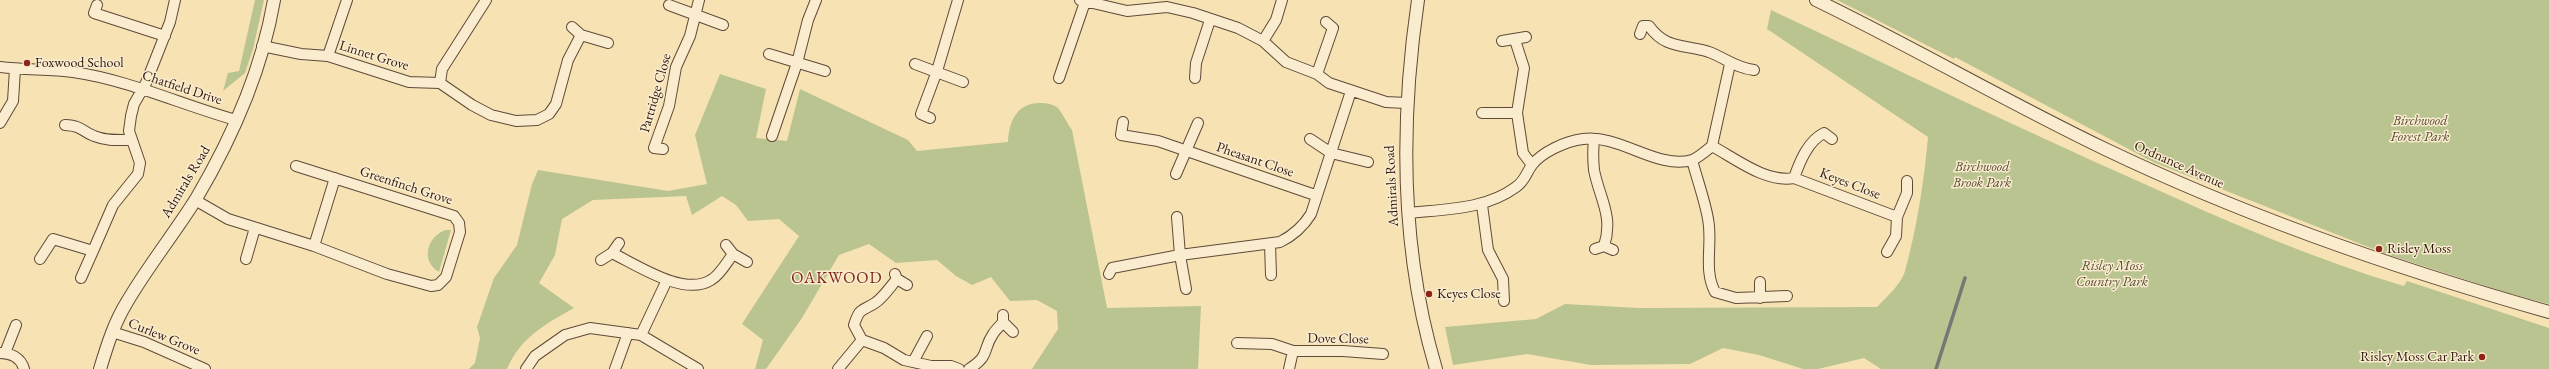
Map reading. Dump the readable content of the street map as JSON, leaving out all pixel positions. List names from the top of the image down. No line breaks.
{"streets":{"street":["Linnet Grove","Chatfield Drive","Partridge Close","Pheasant Close","Ordnance Avenue","Admirals Road","Keyes Close","Greenfinch Grove","Curlew Grove","Dove Close"]},"crossings":[["Linnet Grove","Admirals Road"],["Chatfield Drive","Admirals Road"],["Admirals Road","Greenfinch Grove"],["Admirals Road","Curlew Grove"]],"districts":["OAKWOOD"],"parks":["Birchwood Forest Park","Birchwood Brook Park","Risley Moss Country Park"],"places":["Foxwood School","Risley Moss","Keyes Close","Risley Moss Car Park"]}
